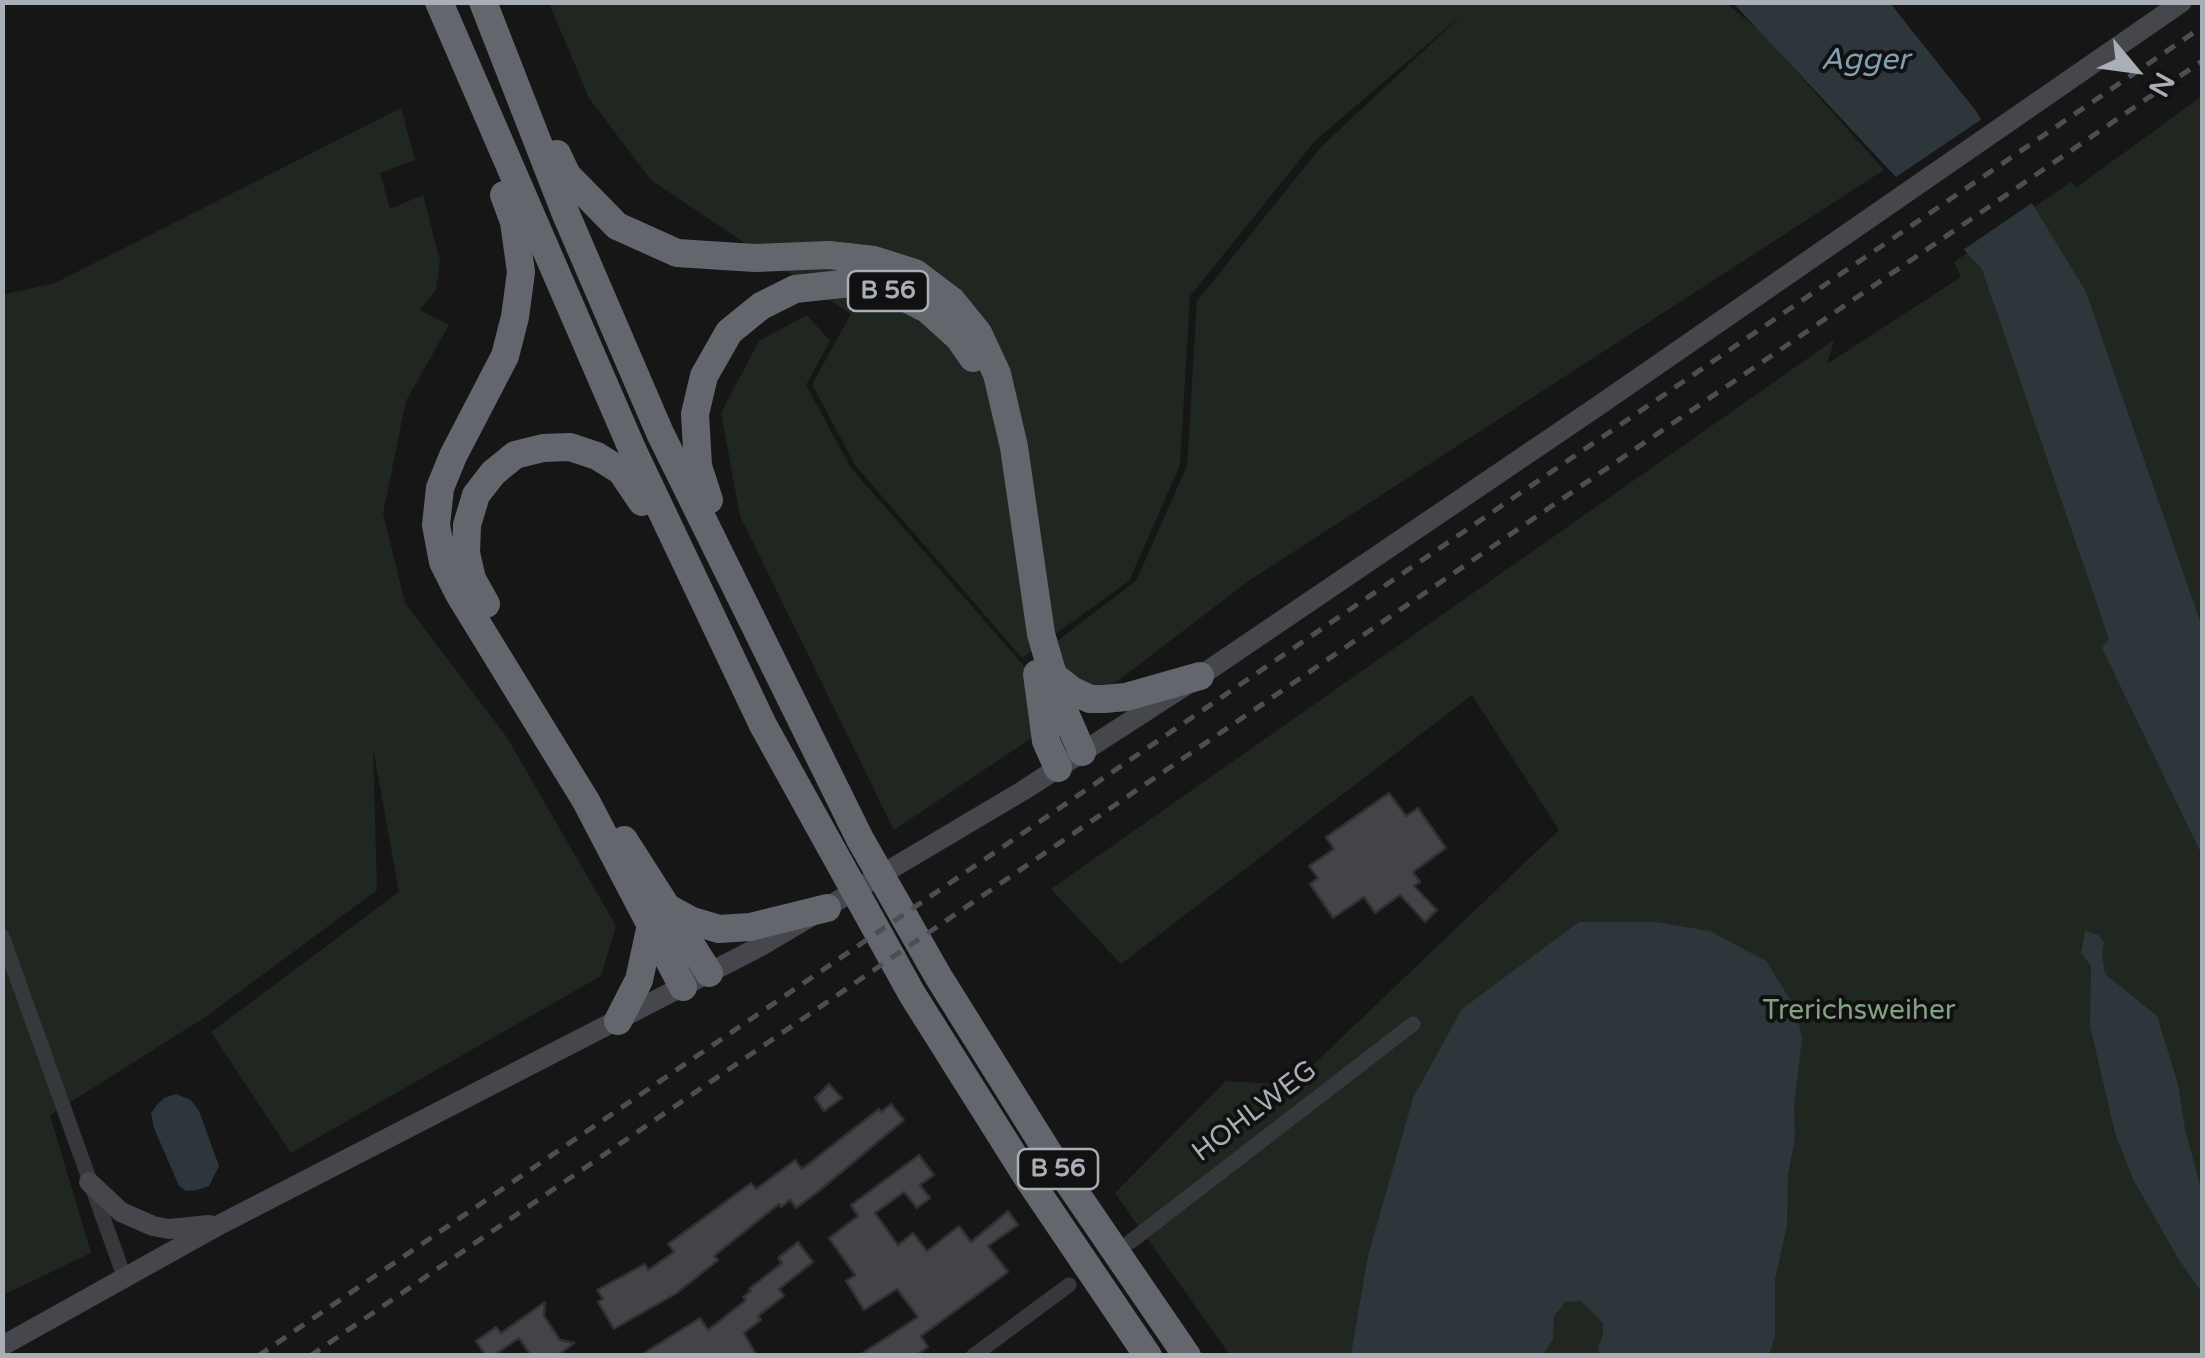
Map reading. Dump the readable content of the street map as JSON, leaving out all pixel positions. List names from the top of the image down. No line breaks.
{"streets":{"highway":["B 56"],"street":["HOHLWEG"]},"water":["Agger"],"parks":["Trerichsweiher"],"north":"bottom right"}
